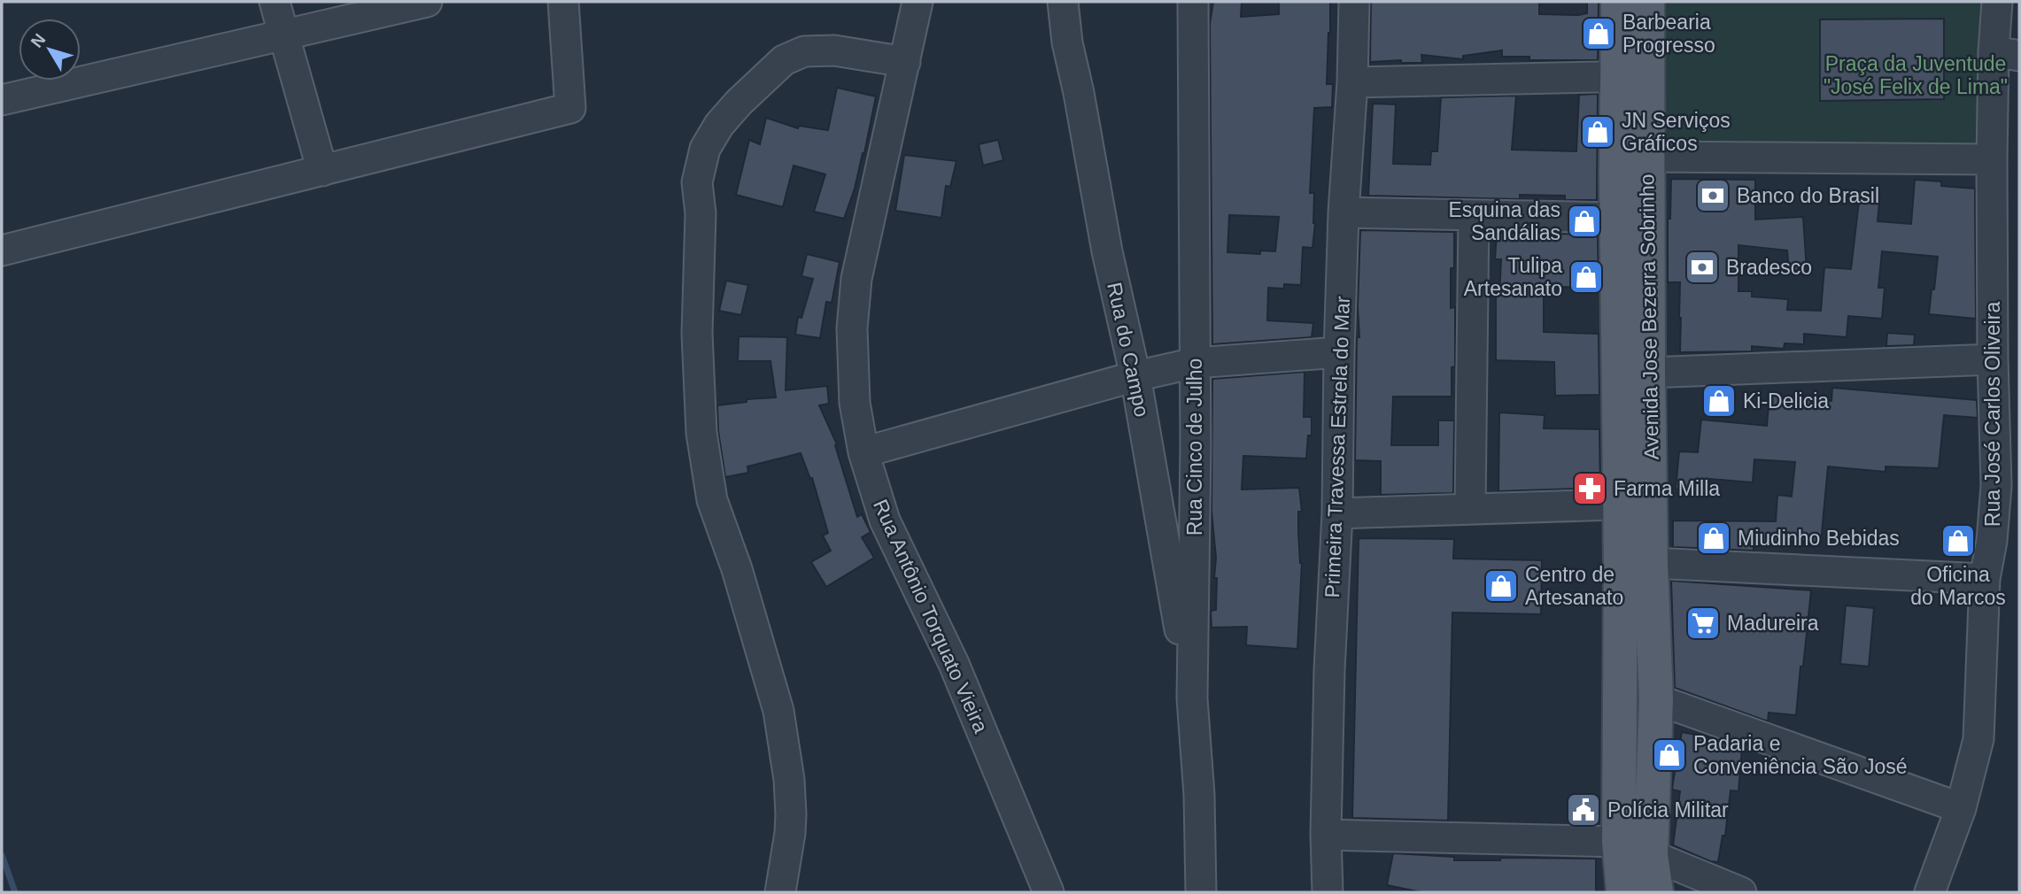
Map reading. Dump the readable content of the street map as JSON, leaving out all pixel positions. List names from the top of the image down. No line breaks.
{"streets":{"main road":["Avenida Jose Bezerra Sobrinho"],"street":["Rua do Campo","Rua José Carlos Oliveira","Rua Cinco de Julho","Primeira Travessa Estrela do Mar","Rua Antônio Torquato Vieira"]},"crossings":[["Rua do Campo","Rua Cinco de Julho"]],"parks":["Praça da Juventude \"José Felix de Lima\""],"places":{"shop":["Barbearia Progresso","JN Serviços Gráficos","Esquina das Sandálias","Tulipa Artesanato","Ki-Delicia","Miudinho Bebidas","Oficina do Marcos","Centro de Artesanato","Padaria e Conveniência São José"],"bank":["Banco do Brasil","Bradesco"],"pharmacy":["Farma Milla"],"supermarket":["Madureira"],"public building":["Polícia Militar"]},"north":"top left"}
